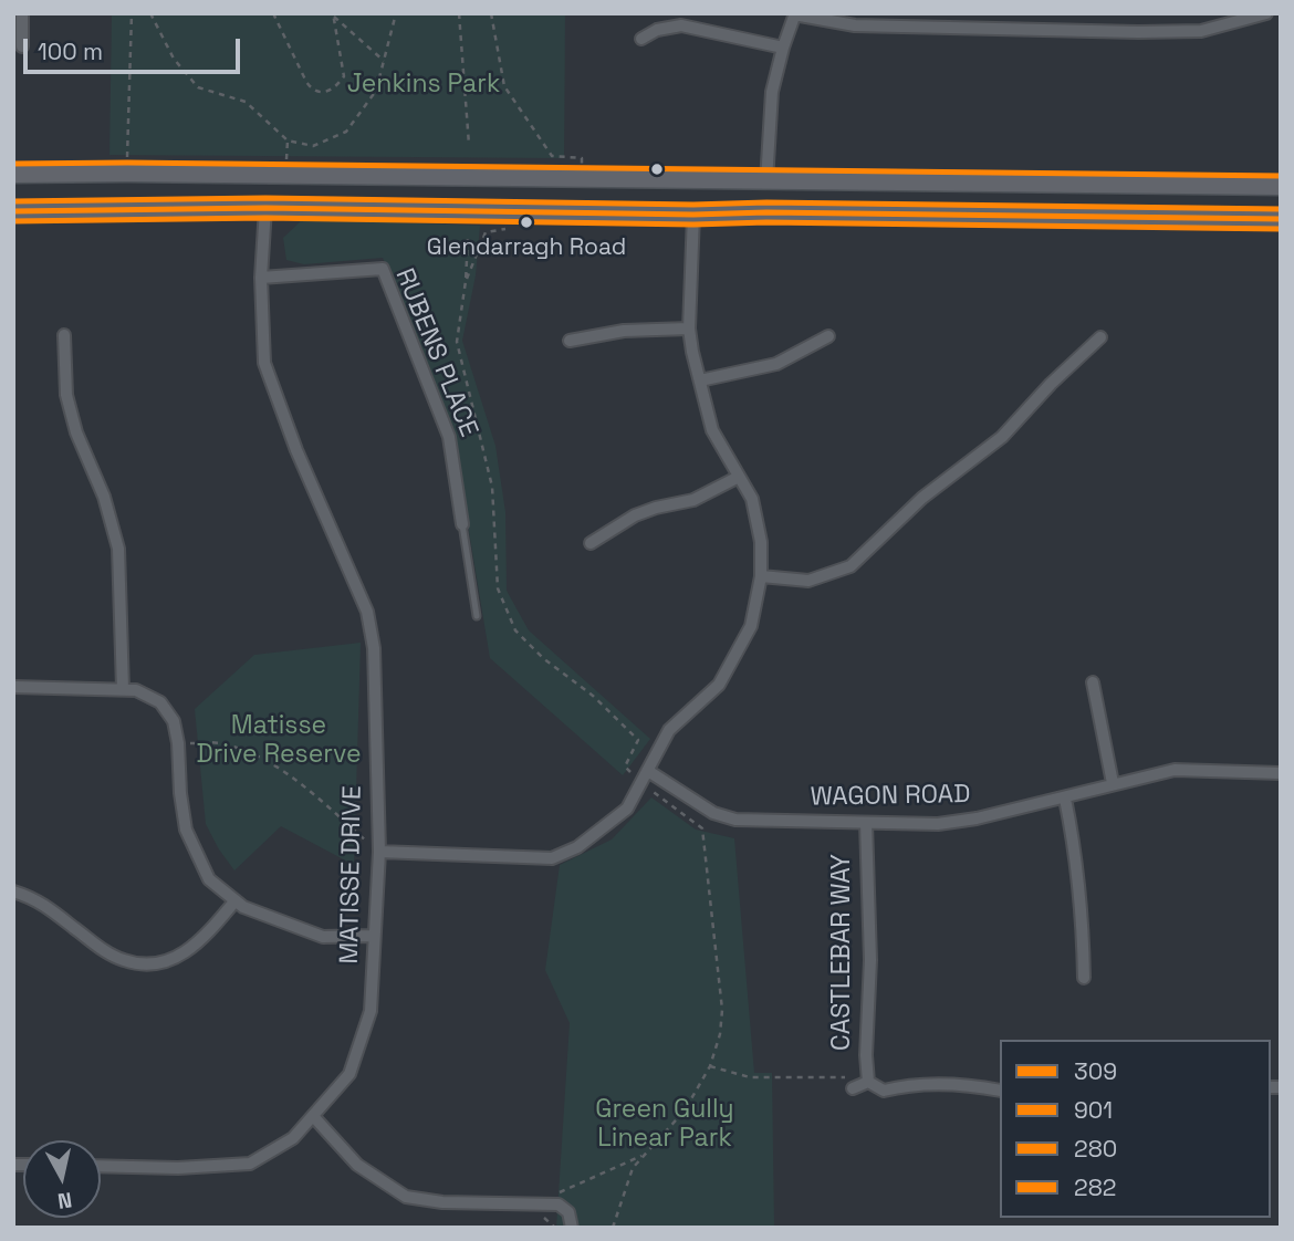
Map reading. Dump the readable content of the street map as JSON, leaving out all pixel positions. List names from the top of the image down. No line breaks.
{"streets":{"street":["RUBENS PLACE","WAGON ROAD","MATISSE DRIVE","CASTLEBAR WAY"]},"crossings":[["RUBENS PLACE","MATISSE DRIVE"],["WAGON ROAD","CASTLEBAR WAY"]],"parks":["Jenkins Park","Matisse Drive Reserve","Green Gully Linear Park"],"places":["Glendarragh Road"],"lines":["transit line 282","transit line 280","transit line 309","transit line 901"],"legend":["309","901","280","282"],"scale_bar":"100 m","north":"bottom"}
